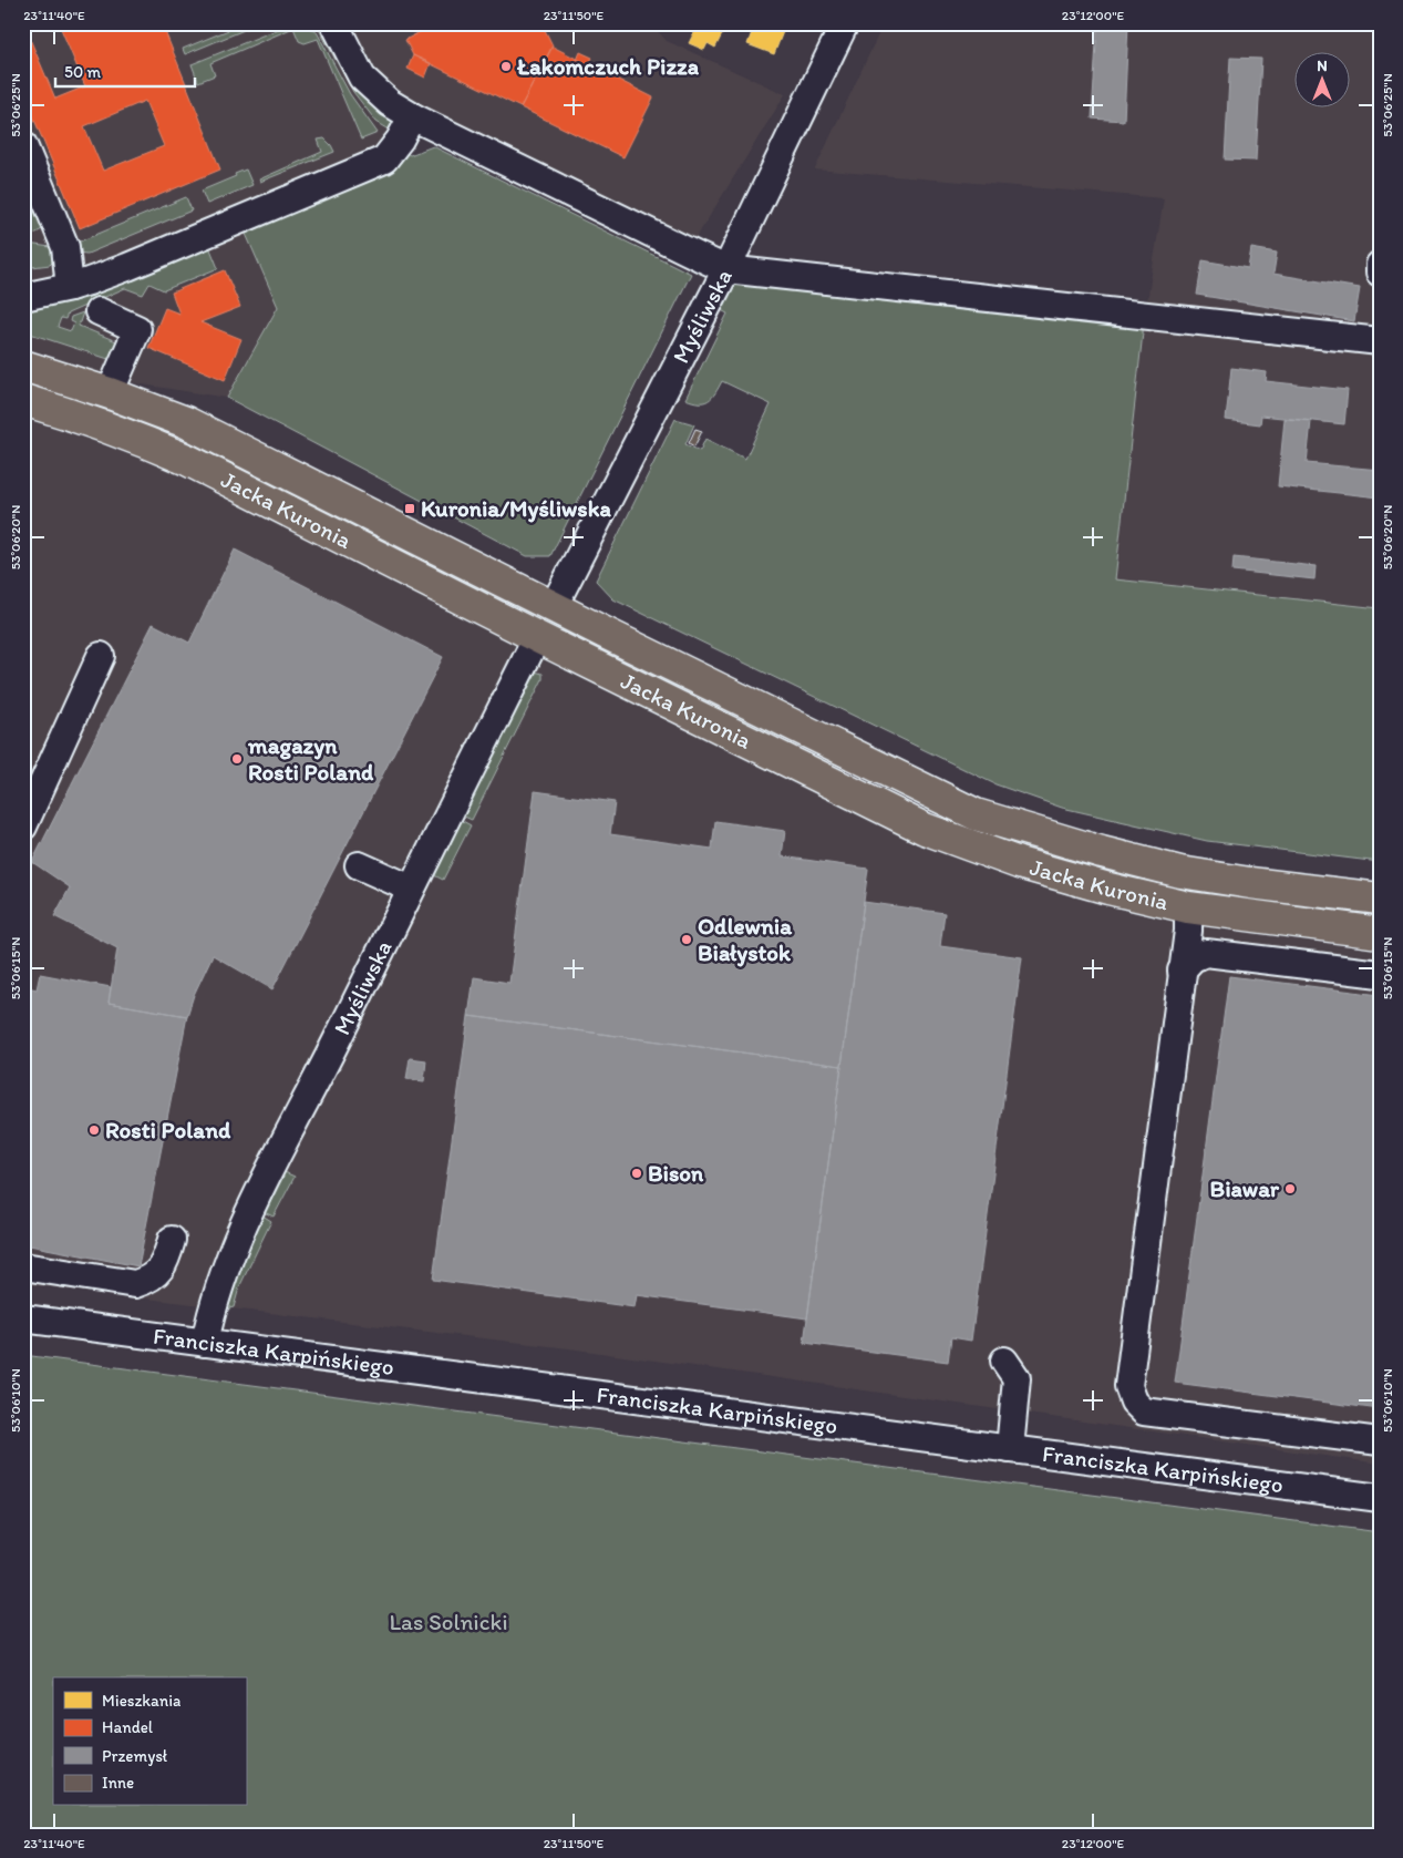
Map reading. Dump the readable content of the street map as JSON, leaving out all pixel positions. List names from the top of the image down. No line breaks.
{"streets":{"main road":["Jacka Kuronia"],"street":["Myśliwska","Franciszka Karpińskiego"]},"crossings":[["Myśliwska","Jacka Kuronia"],["Myśliwska","Franciszka Karpińskiego"]],"parks":["Las Solnicki"],"places":{"other":["Łakomczuch Pizza","magazyn Rosti Poland","Odlewnia Białystok","Rosti Poland","Bison","Biawar"],"transit":["Kuronia/Myśliwska"]},"legend":["Mieszkania","Handel","Przemysł","Inne"],"scale_bar":"50 m","north":"top","coordinates":["23°11'40\"E","23°11'50\"E","23°12'00\"E","53°06'25\"N","53°06'20\"N","53°06'15\"N","53°06'10\"N"]}
